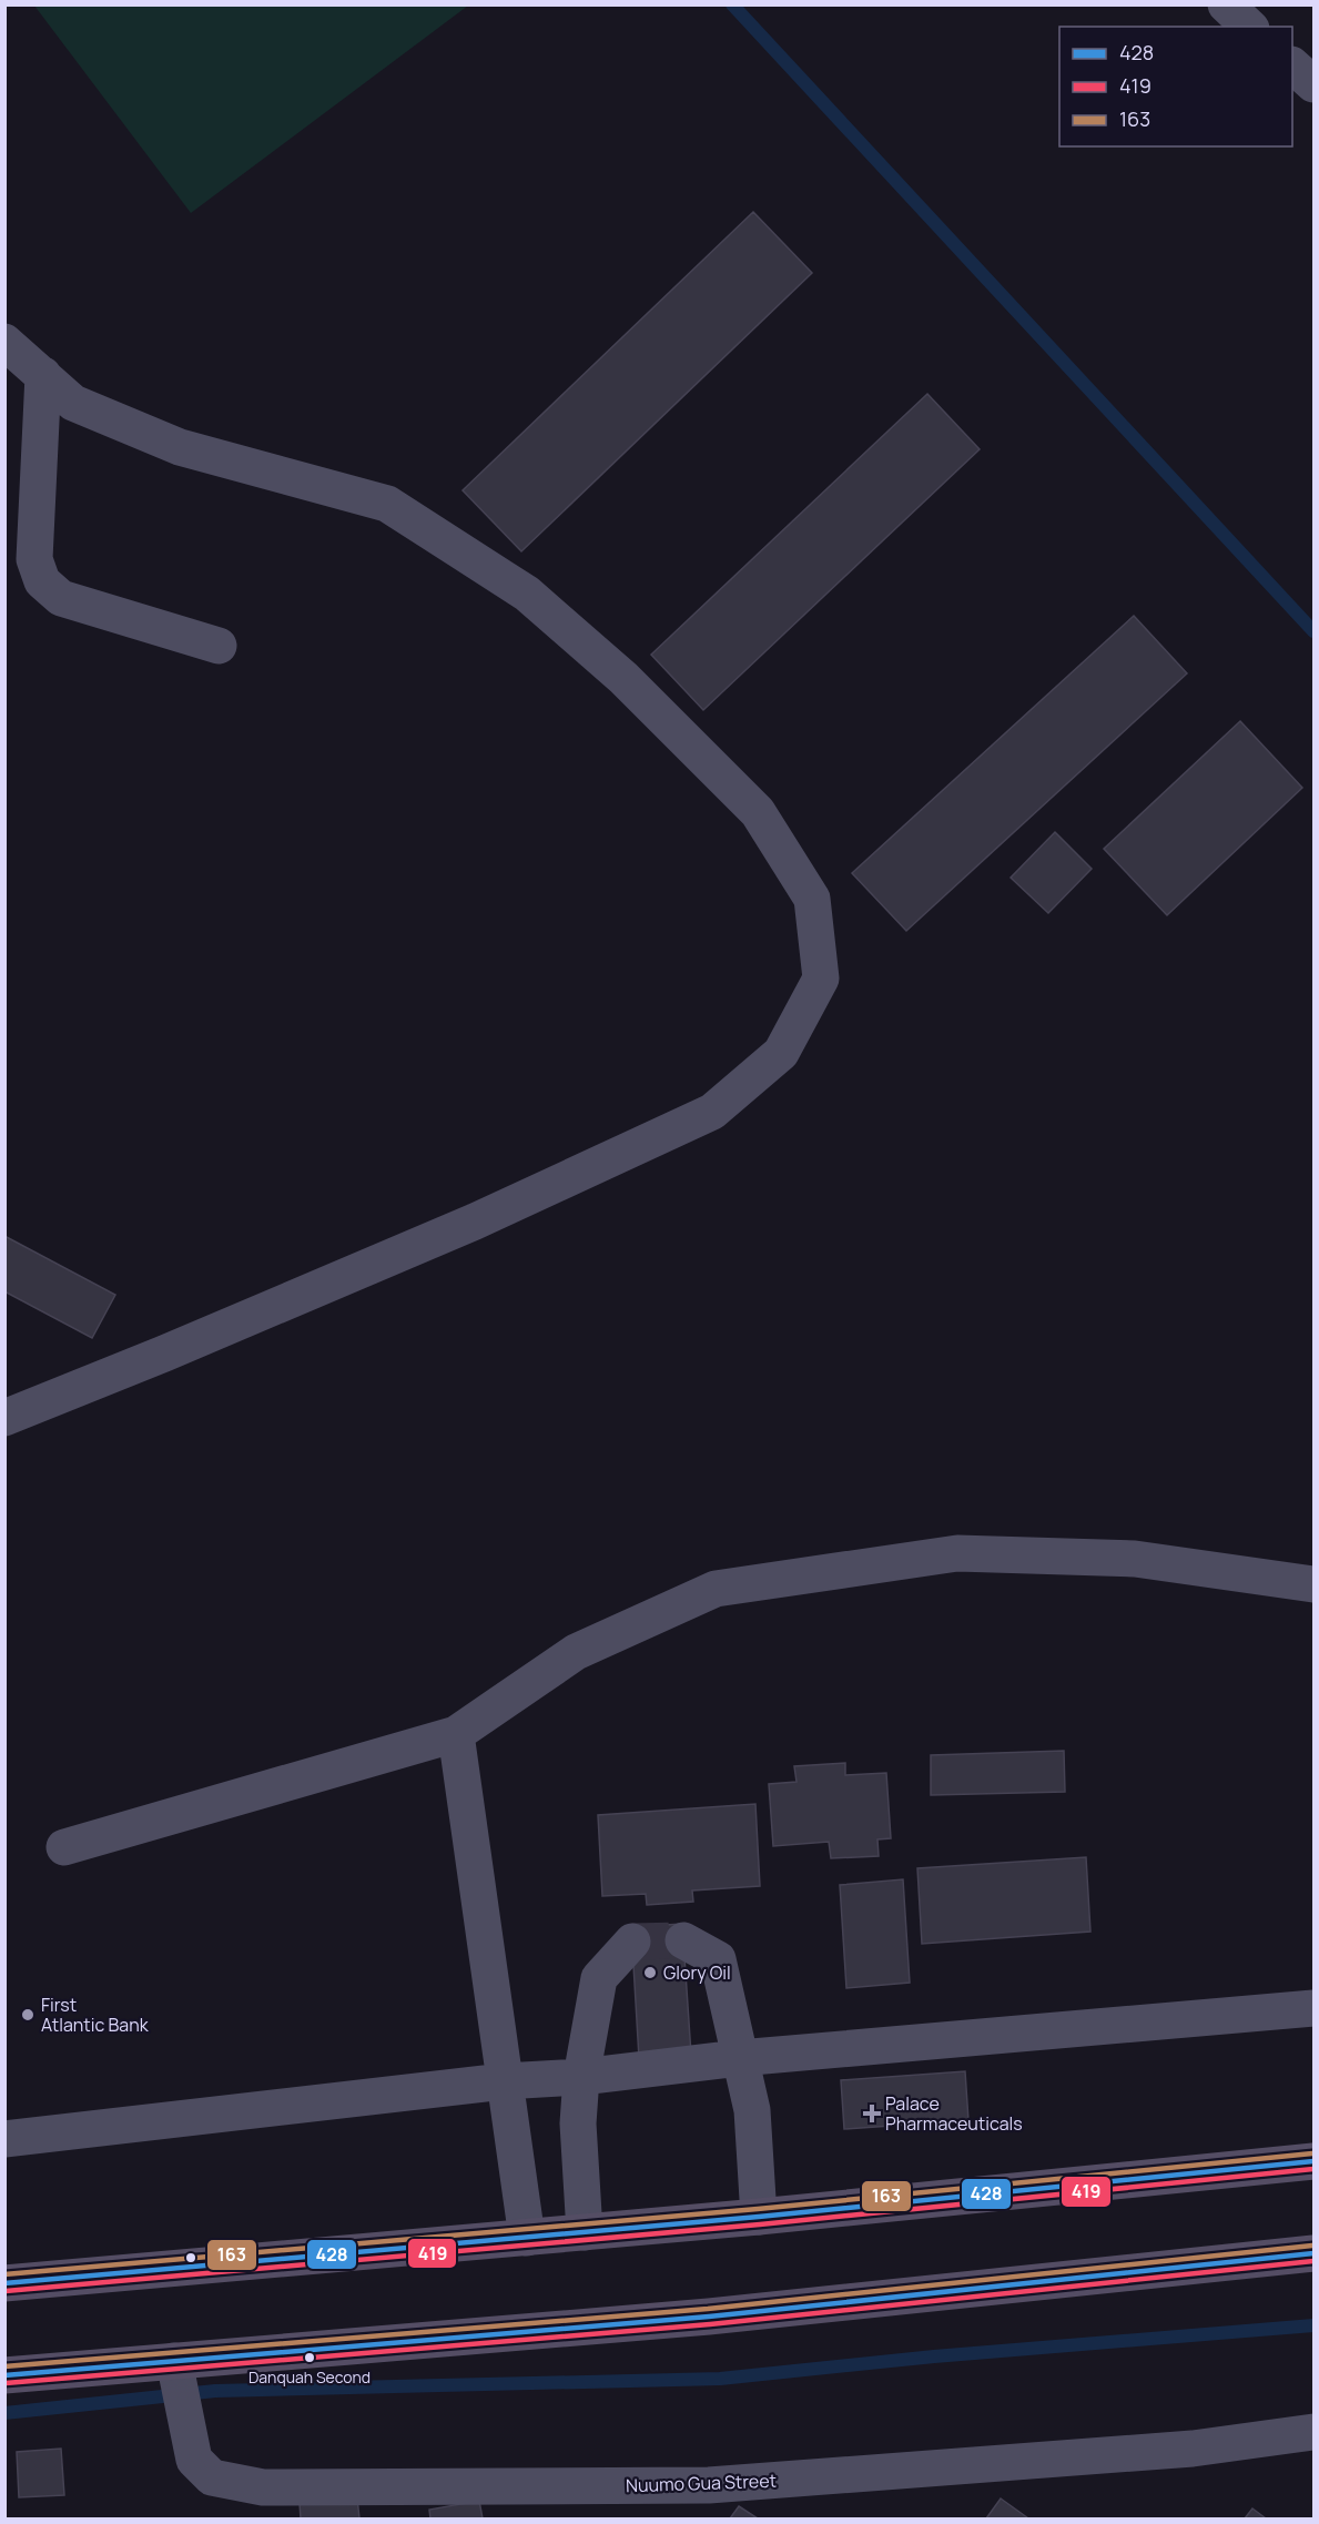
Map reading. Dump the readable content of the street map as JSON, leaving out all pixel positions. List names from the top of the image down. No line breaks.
{"streets":{"street":["Nuumo Gua Street"]},"places":{"other":["Glory Oil","First Atlantic Bank","Danquah Second"],"health":["Palace Pharmaceuticals"]},"lines":["transit line 163","transit line 428","transit line 419"],"legend":["428","419","163"]}
